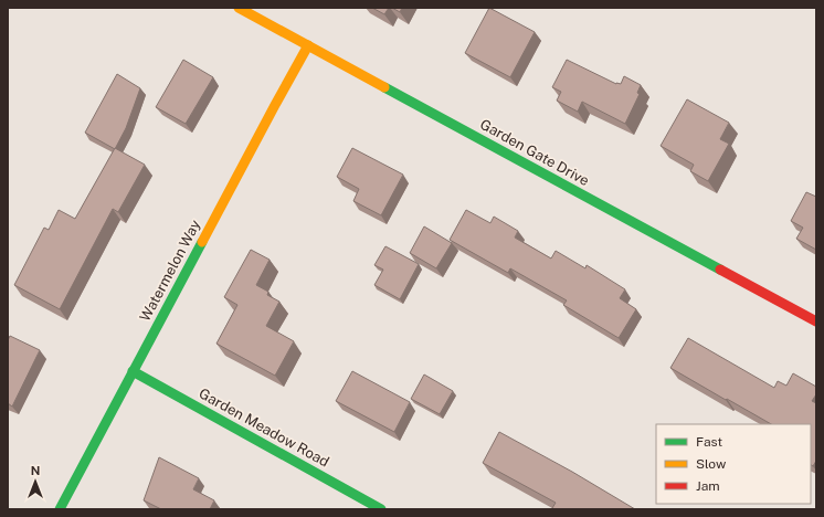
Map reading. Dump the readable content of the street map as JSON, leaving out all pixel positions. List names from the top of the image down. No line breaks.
{"streets":{"street":["Garden Gate Drive","Watermelon Way","Garden Meadow Road"]},"crossings":[["Garden Gate Drive","Watermelon Way"],["Watermelon Way","Garden Meadow Road"]],"legend":["Fast","Slow","Jam"],"north":"top"}
